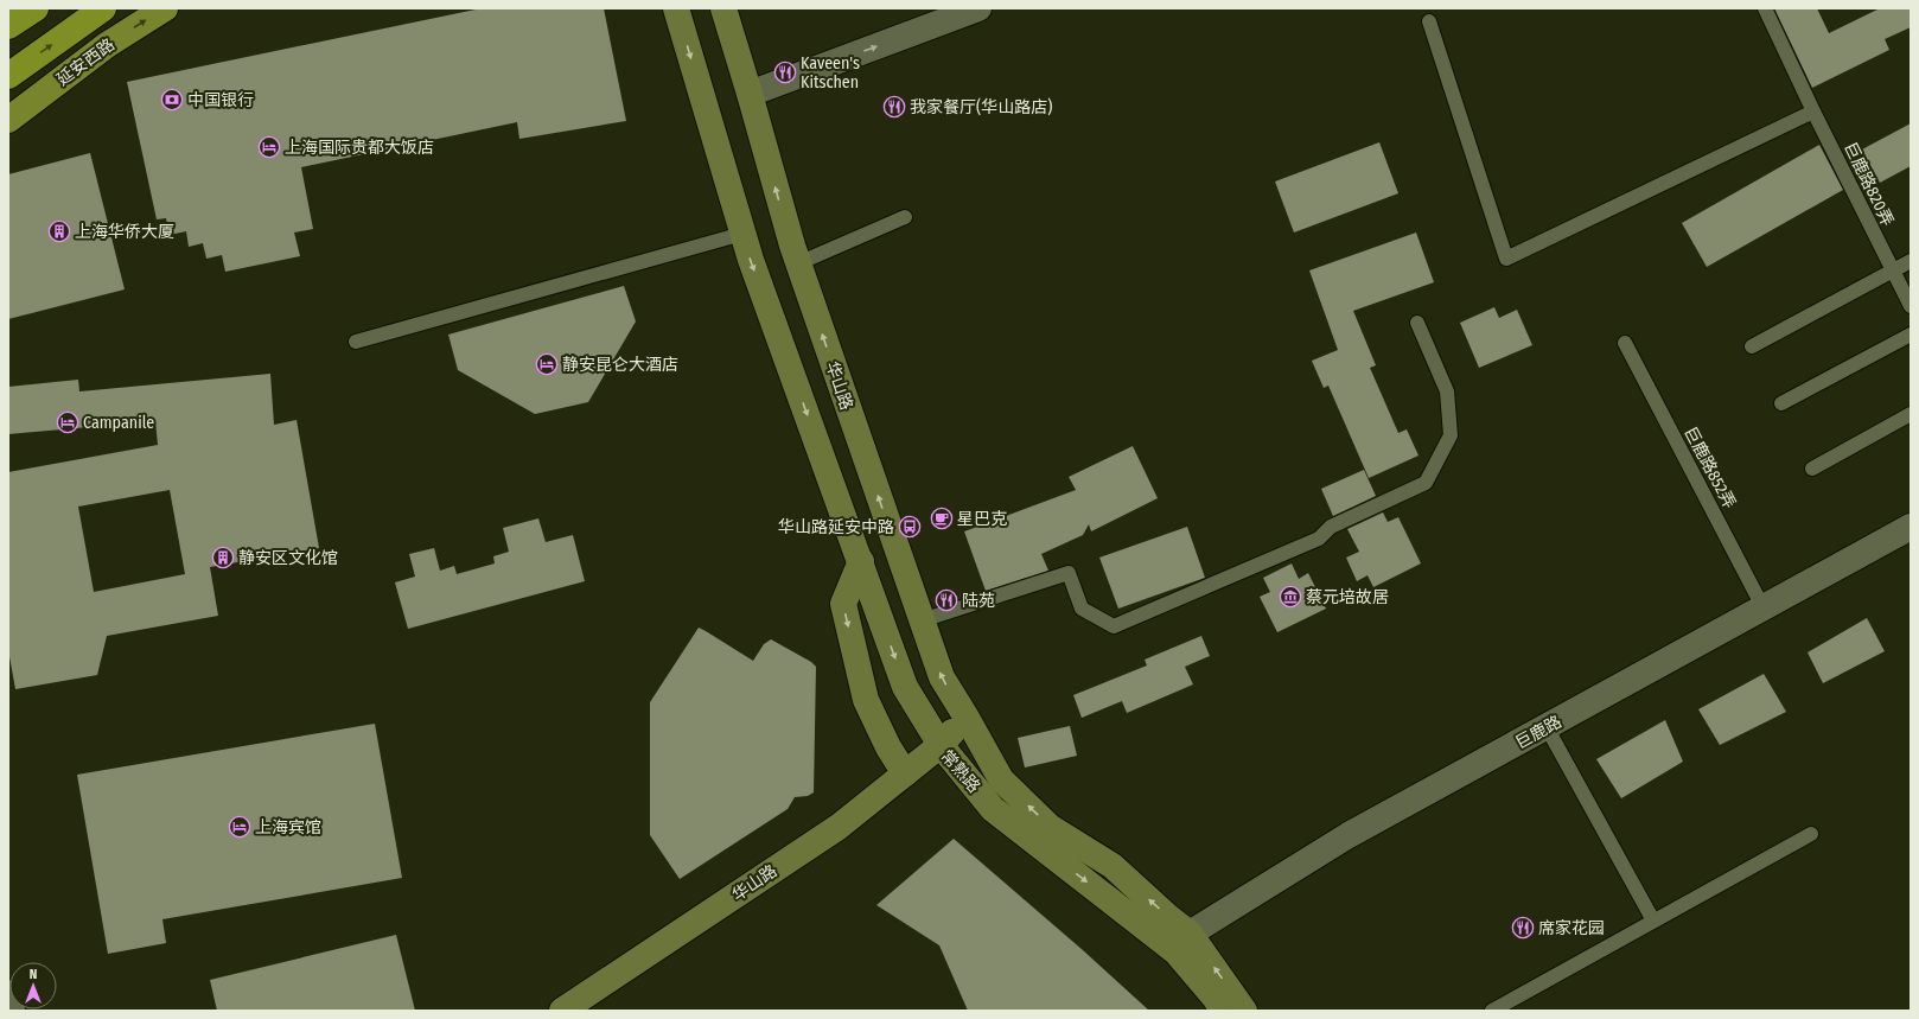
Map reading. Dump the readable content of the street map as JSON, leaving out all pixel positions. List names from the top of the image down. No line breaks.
{"streets":{"main road":["延安西路","华山路","常熟路"],"street":["巨鹿路"],"lane":["巨鹿路820弄","巨鹿路852弄"]},"crossings":[["华山路","常熟路"],["巨鹿路852弄","巨鹿路"],["巨鹿路","常熟路"]],"one_way":["延安西路"],"places":{"restaurant":["Kaveen's Kitschen","我家餐厅(华山路店)","陆苑","席家花园"],"bank":["中国银行"],"hotel":["上海国际贵都大饭店","静安昆仑大酒店","Campanile","上海宾馆"],"building":["上海华侨大厦","静安区文化馆"],"cafe":["星巴克"],"bus stop":["华山路延安中路"],"museum":["蔡元培故居"]},"north":"top"}
